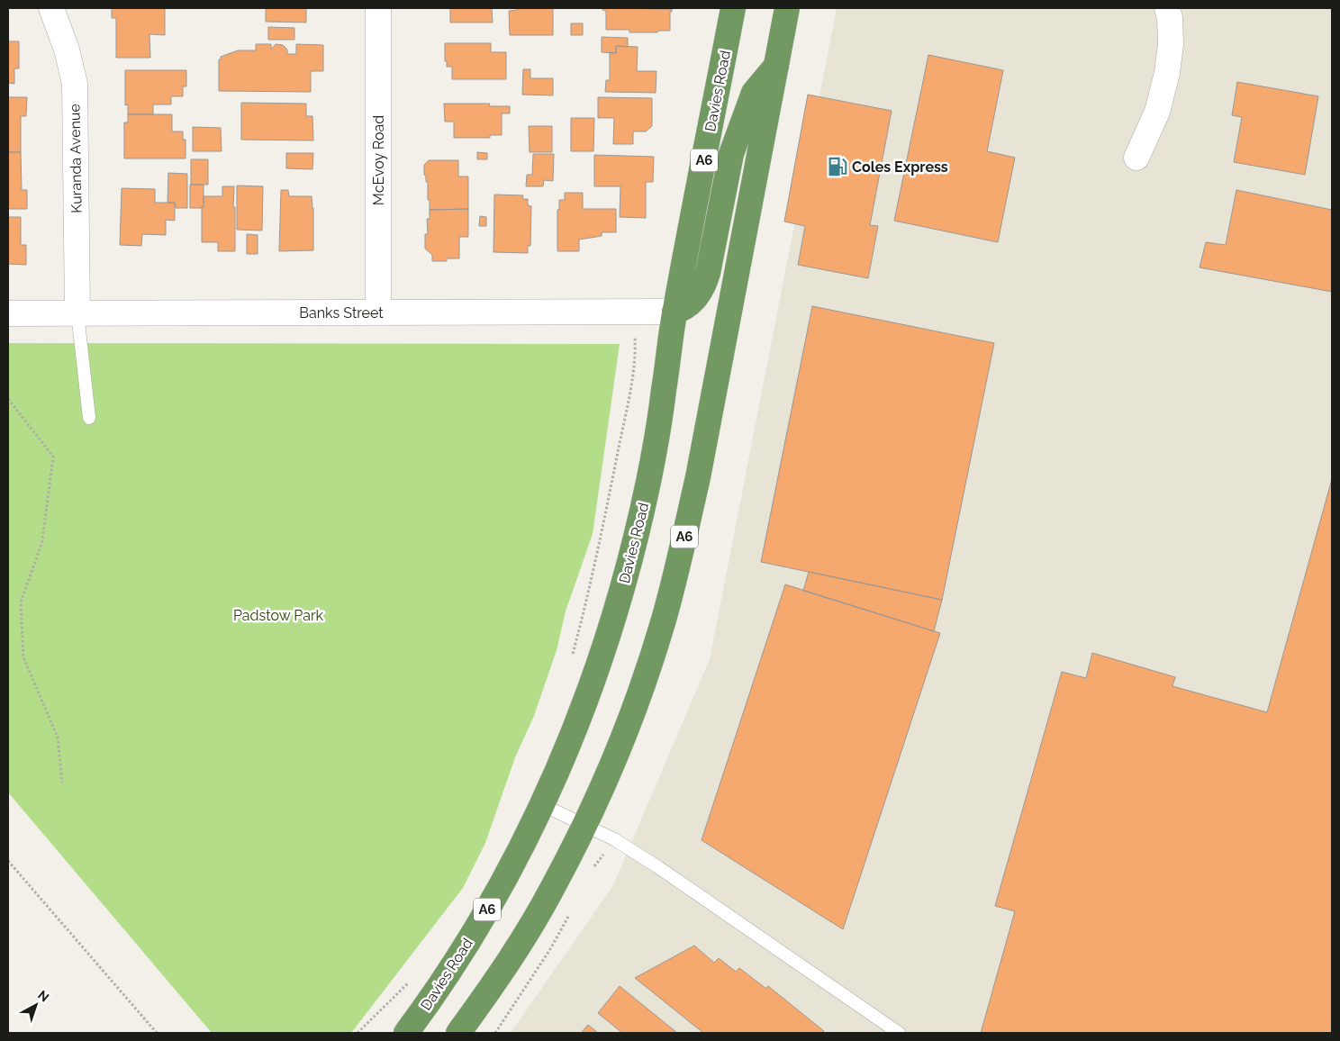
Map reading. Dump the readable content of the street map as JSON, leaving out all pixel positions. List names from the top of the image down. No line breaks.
{"streets":{"highway":["Davies Road","A6"],"street":["Kuranda Avenue","McEvoy Road","Banks Street"]},"crossings":[["Davies Road","Banks Street"],["Kuranda Avenue","Banks Street"],["McEvoy Road","Banks Street"]],"parks":["Padstow Park"],"places":{"fuel station":["Coles Express"]},"north":"top right"}
